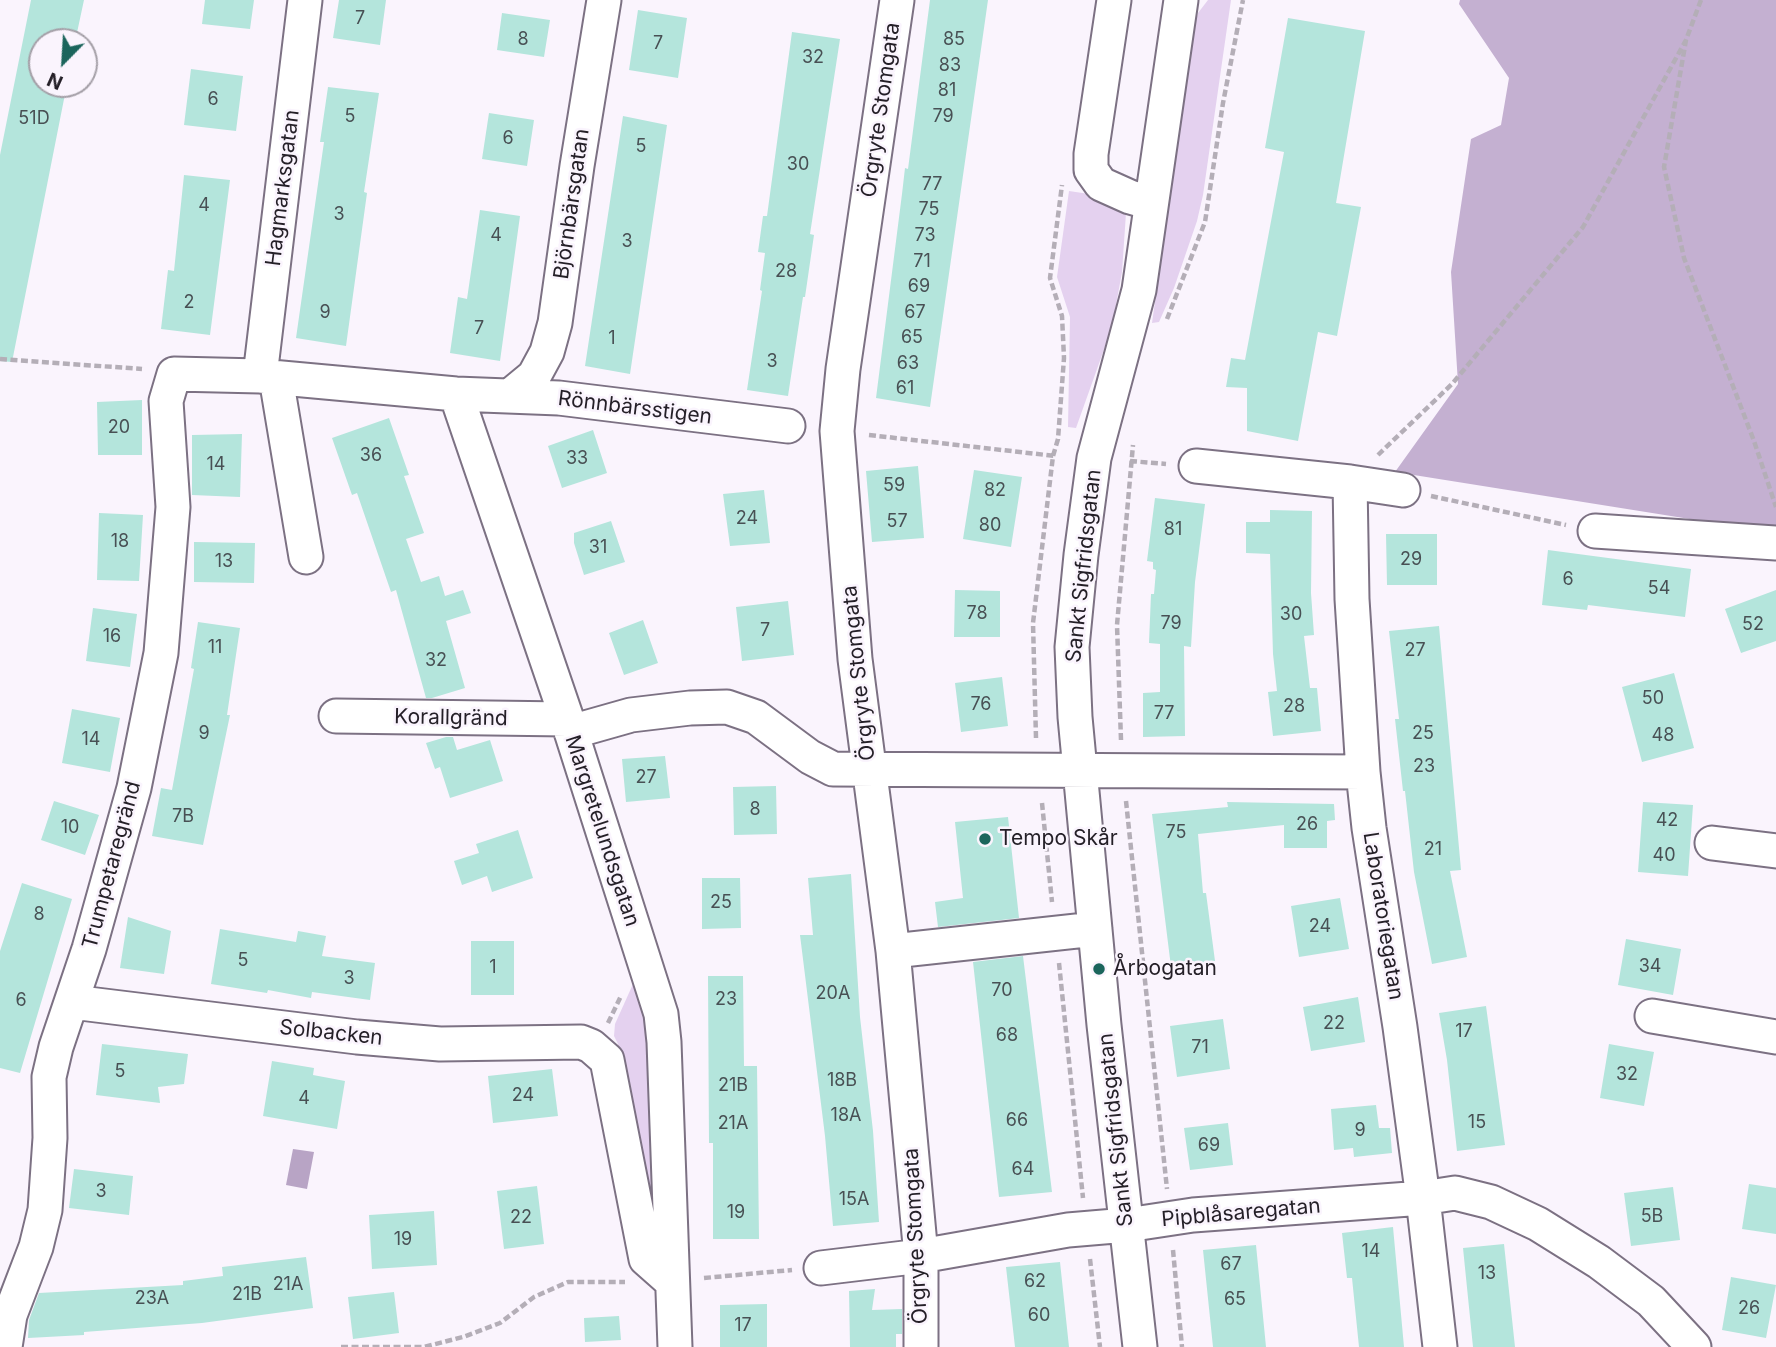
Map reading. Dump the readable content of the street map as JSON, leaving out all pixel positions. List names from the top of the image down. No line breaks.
{"streets":{"street":["Örgryte Stomgata","Hagmarksgatan","Björnbärsgatan","Rönnbärsstigen","Sankt Sigfridsgatan","Korallgränd","Margretelundsgatan","Trumpetaregränd","Laboratoriegatan","Solbacken","Pipblåsaregatan"]},"crossings":[["Örgryte Stomgata","Pipblåsaregatan"],["Hagmarksgatan","Rönnbärsstigen"],["Björnbärsgatan","Rönnbärsstigen"],["Rönnbärsstigen","Margretelundsgatan"],["Rönnbärsstigen","Trumpetaregränd"],["Sankt Sigfridsgatan","Pipblåsaregatan"],["Korallgränd","Margretelundsgatan"],["Trumpetaregränd","Solbacken"],["Laboratoriegatan","Pipblåsaregatan"]],"places":["Tempo Skår","Årbogatan"],"house_numbers":["7","8","85","7","32","83","81","6","5","79","51D","6","5","30","77","4","75","3","4","73","3","71","28","69","2","9","67","7","65","1","3","63","61","20","36","33","14","59","82","24","57","80","81","18","31","29","13","6","54","78","30","79","52","7","16","11","27","32","50","76","28","77","9","25","48","14","23","27","8","7B","42","26","10","75","21","40","25","8","24","5","34","1","3","70","20A","23","6","22","17","68","71","5","32","18B","21B","24","4","18A","66","15","21A","9","69","64","3","15A","19","5B","22","19","14","67","13","62","21A","21B","23A","65","26","60","17"],"north":"bottom left"}
